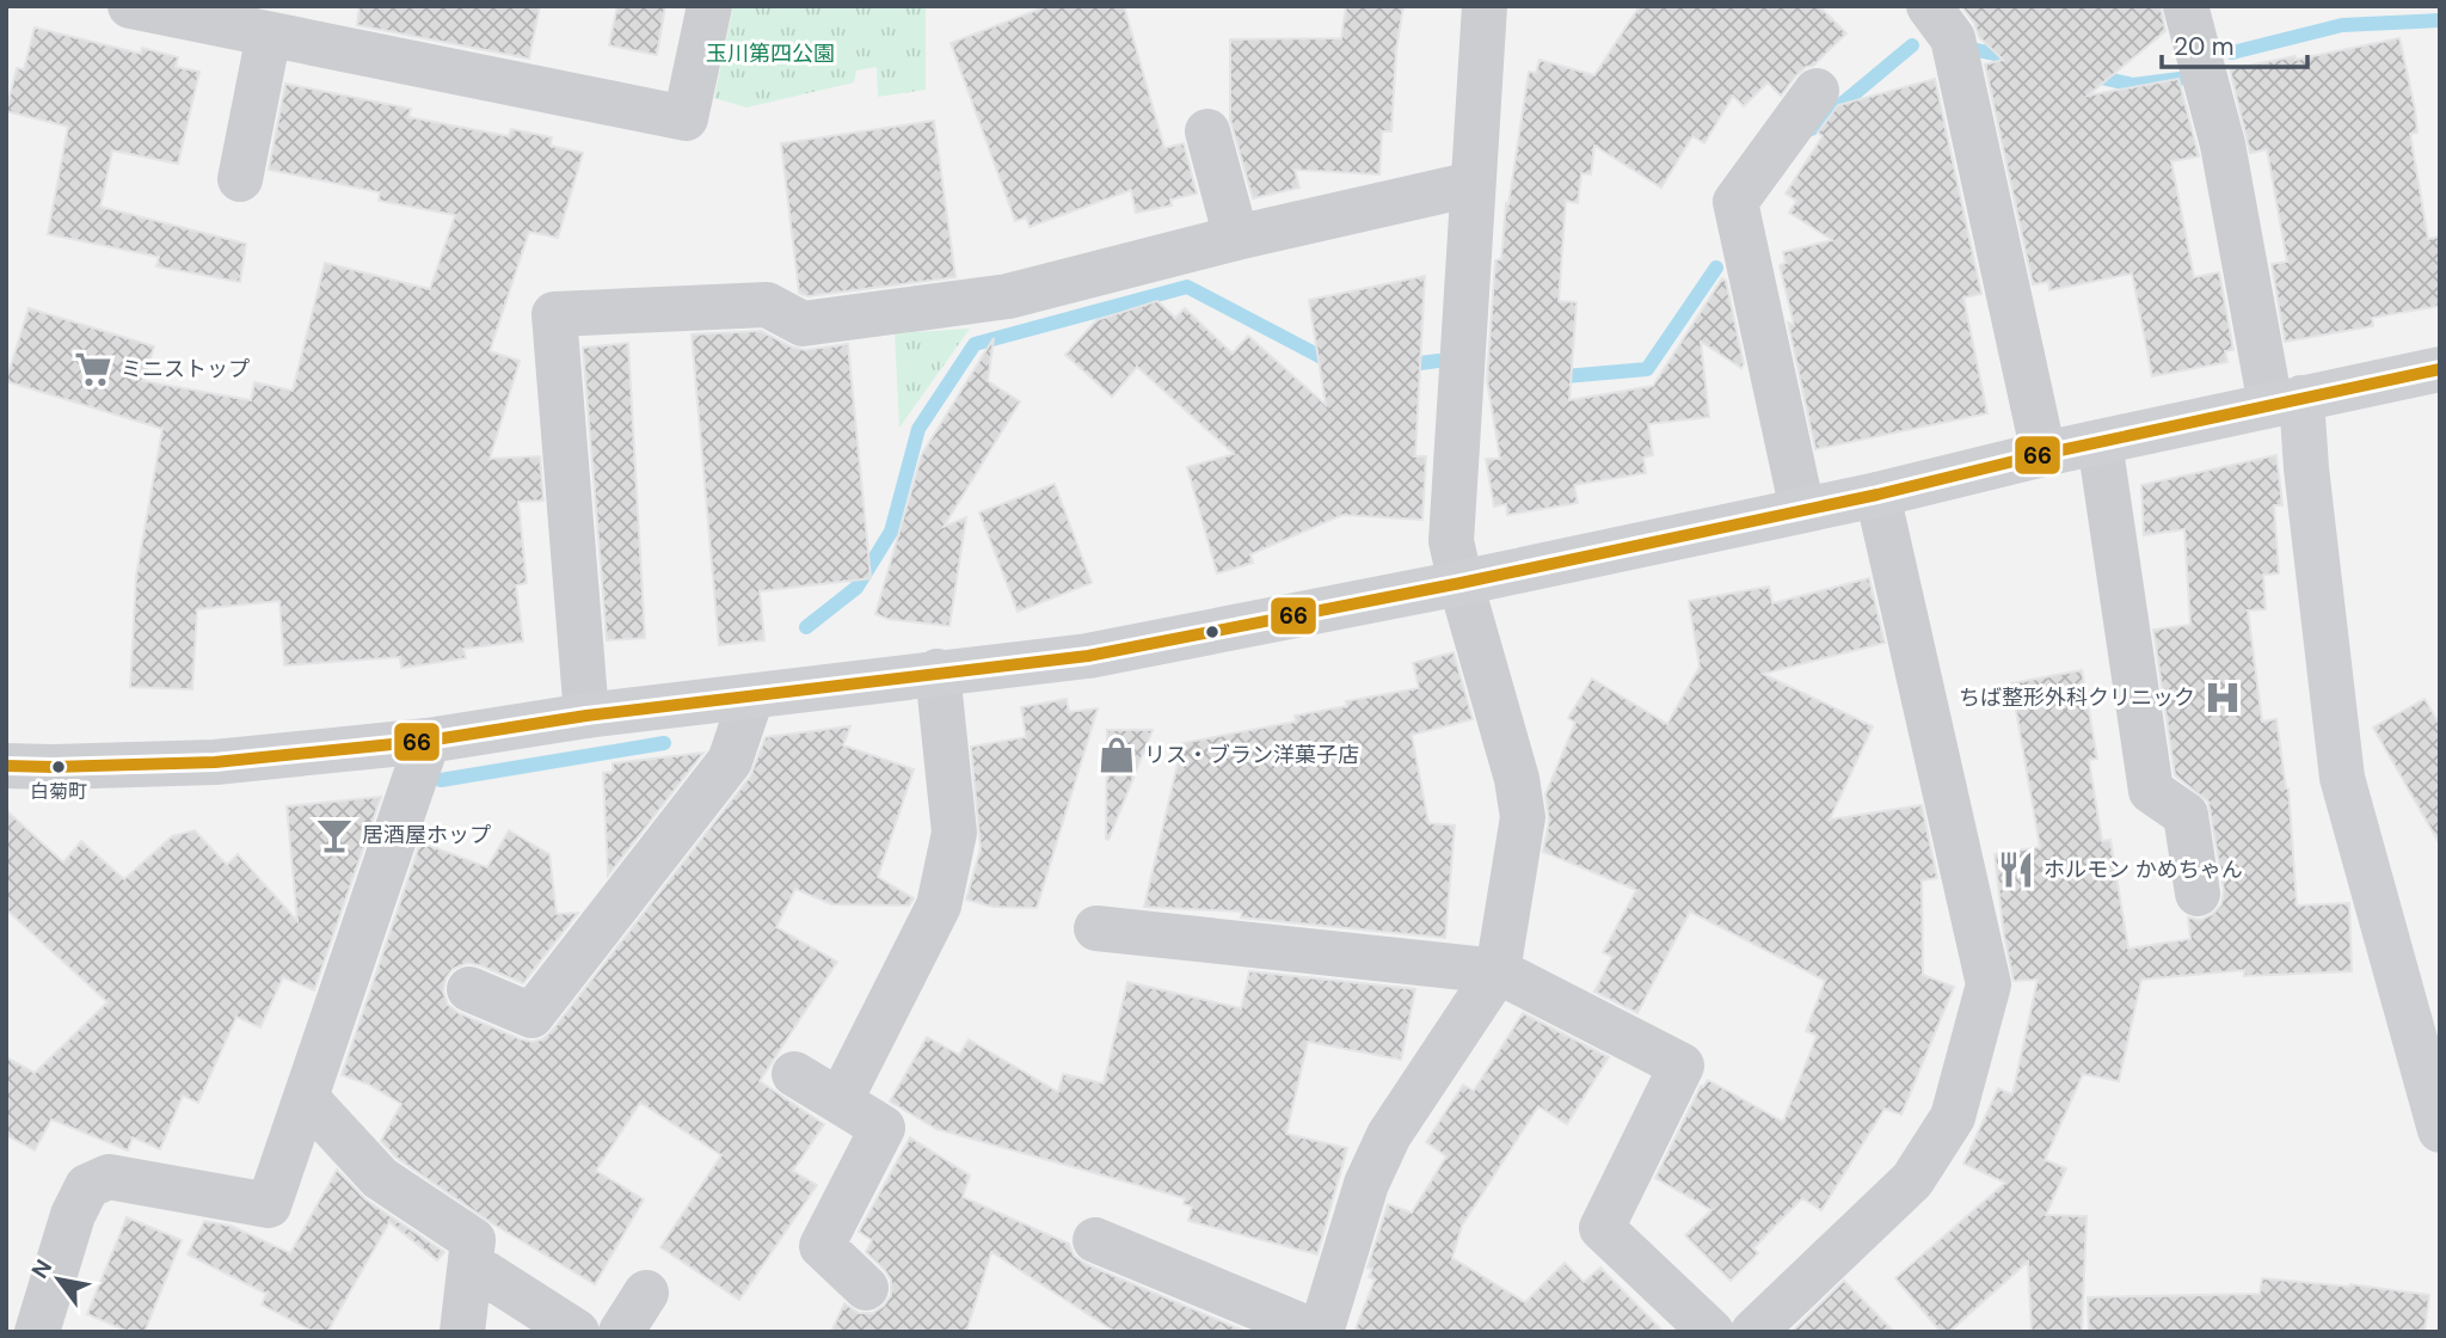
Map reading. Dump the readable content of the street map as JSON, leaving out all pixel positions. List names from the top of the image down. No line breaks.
{"parks":["玉川第四公園"],"places":{"supermarket":["ミニストップ"],"hospital":["ちば整形外科クリニック"],"shop":["リス・ブラン洋菓子店"],"other":["白菊町"],"bar":["居酒屋ホップ"],"restaurant":["ホルモン かめちゃん"]},"lines":["transit line 66"],"scale_bar":"20 m","north":"top left"}
